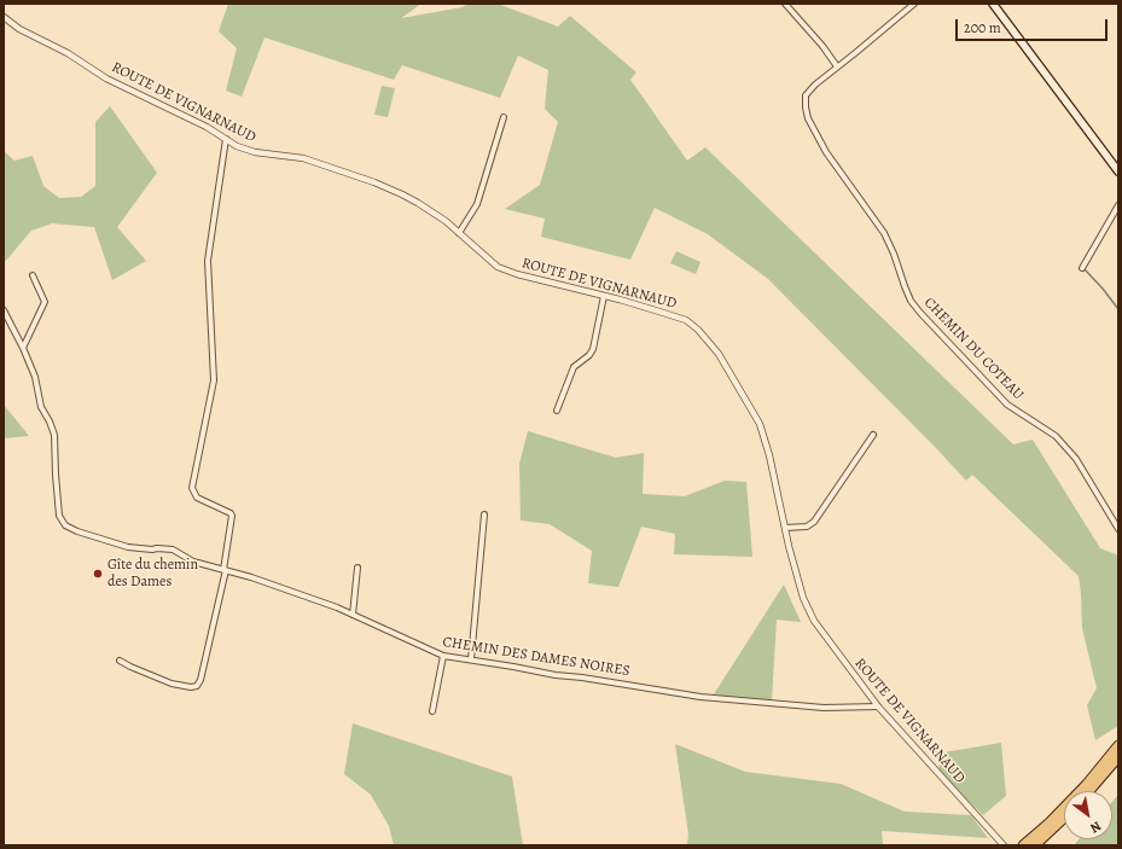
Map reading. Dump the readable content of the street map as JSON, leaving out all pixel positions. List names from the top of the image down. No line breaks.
{"streets":{"street":["ROUTE DE VIGNARNAUD","CHEMIN DU COTEAU","CHEMIN DES DAMES NOIRES"]},"crossings":[["ROUTE DE VIGNARNAUD","CHEMIN DES DAMES NOIRES"]],"places":["Gîte du chemin des Dames"],"scale_bar":"200 m","north":"bottom right"}
